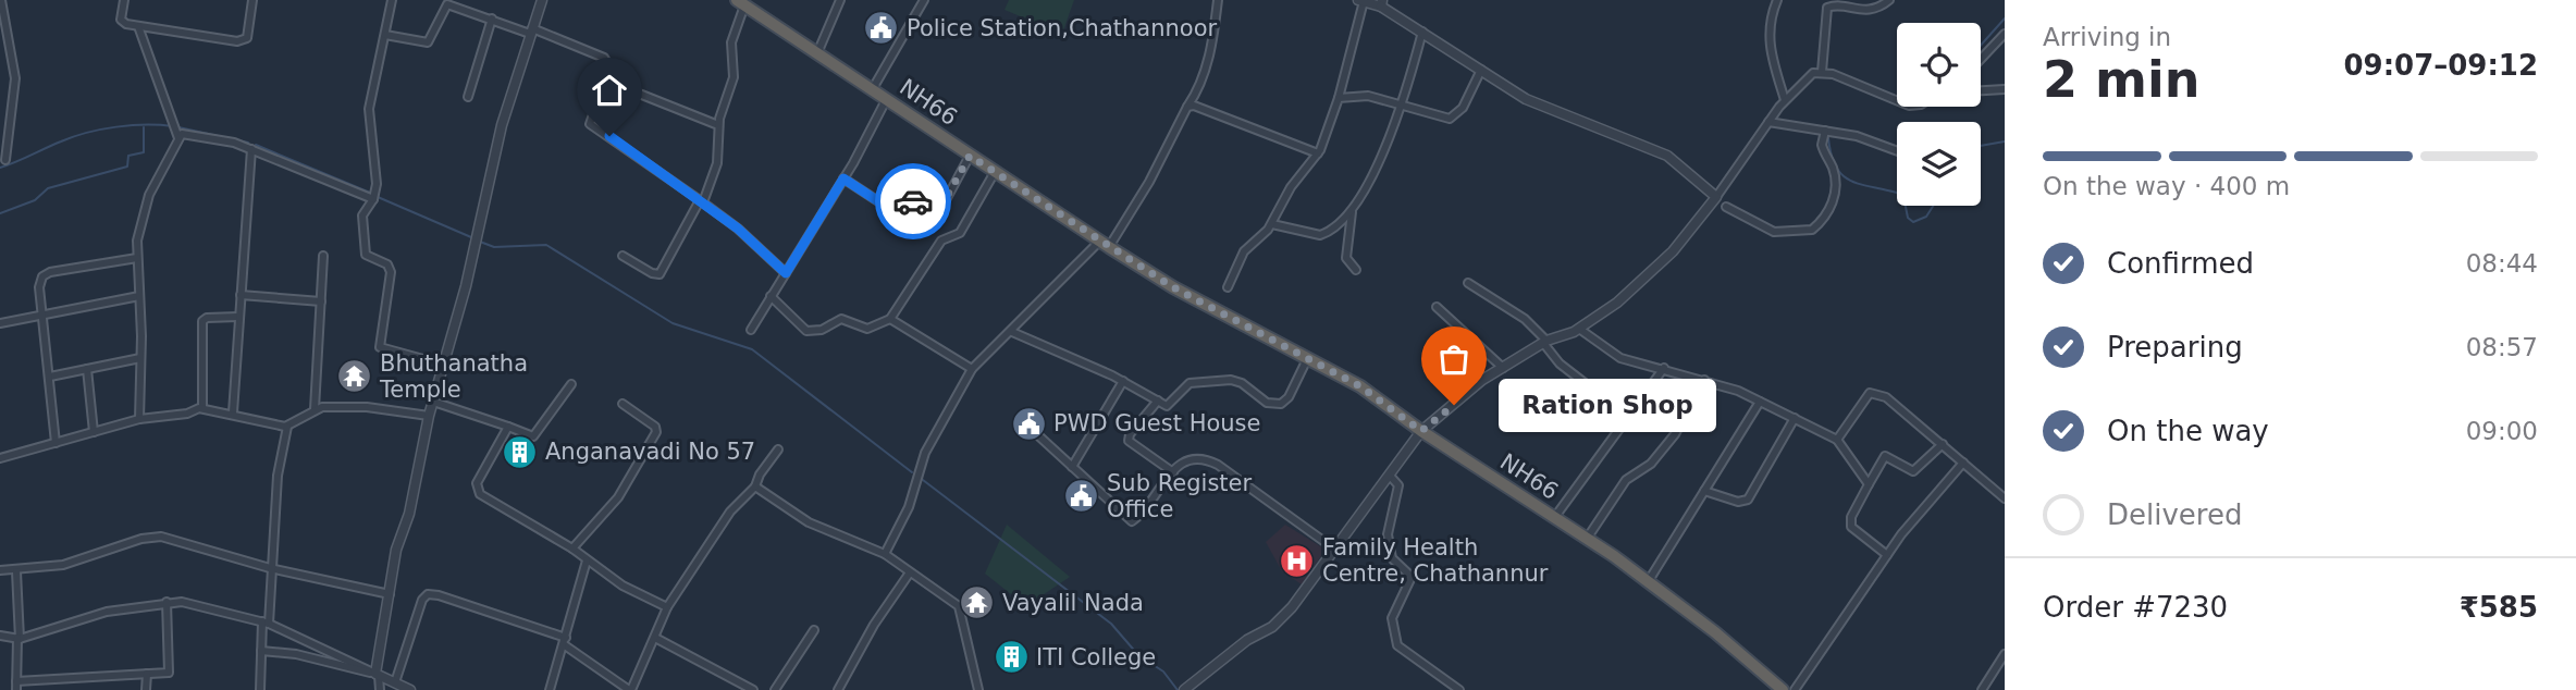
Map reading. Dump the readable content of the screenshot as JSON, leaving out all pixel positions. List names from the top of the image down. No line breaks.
{"streets":{"highway":["NH66"]},"places":{"public building":["Police Station,Chathannoor","PWD Guest House","Sub Register Office"],"temple":["Bhuthanatha Temple","Vayalil Nada"],"other":["Ration Shop"],"building":["Anganavadi No 57","ITI College"],"hospital":["Family Health Centre, Chathannur"]},"page":{"heading":["2 min","Arriving in","09:07–09:12"],"panel":["Order #7230","₹585"],"bar":"On the way · 400 m","list":[["Confirmed","08:44"],["Preparing","08:57"],["On the way","09:00"],"Delivered"],"bubble":"Ration Shop"}}
